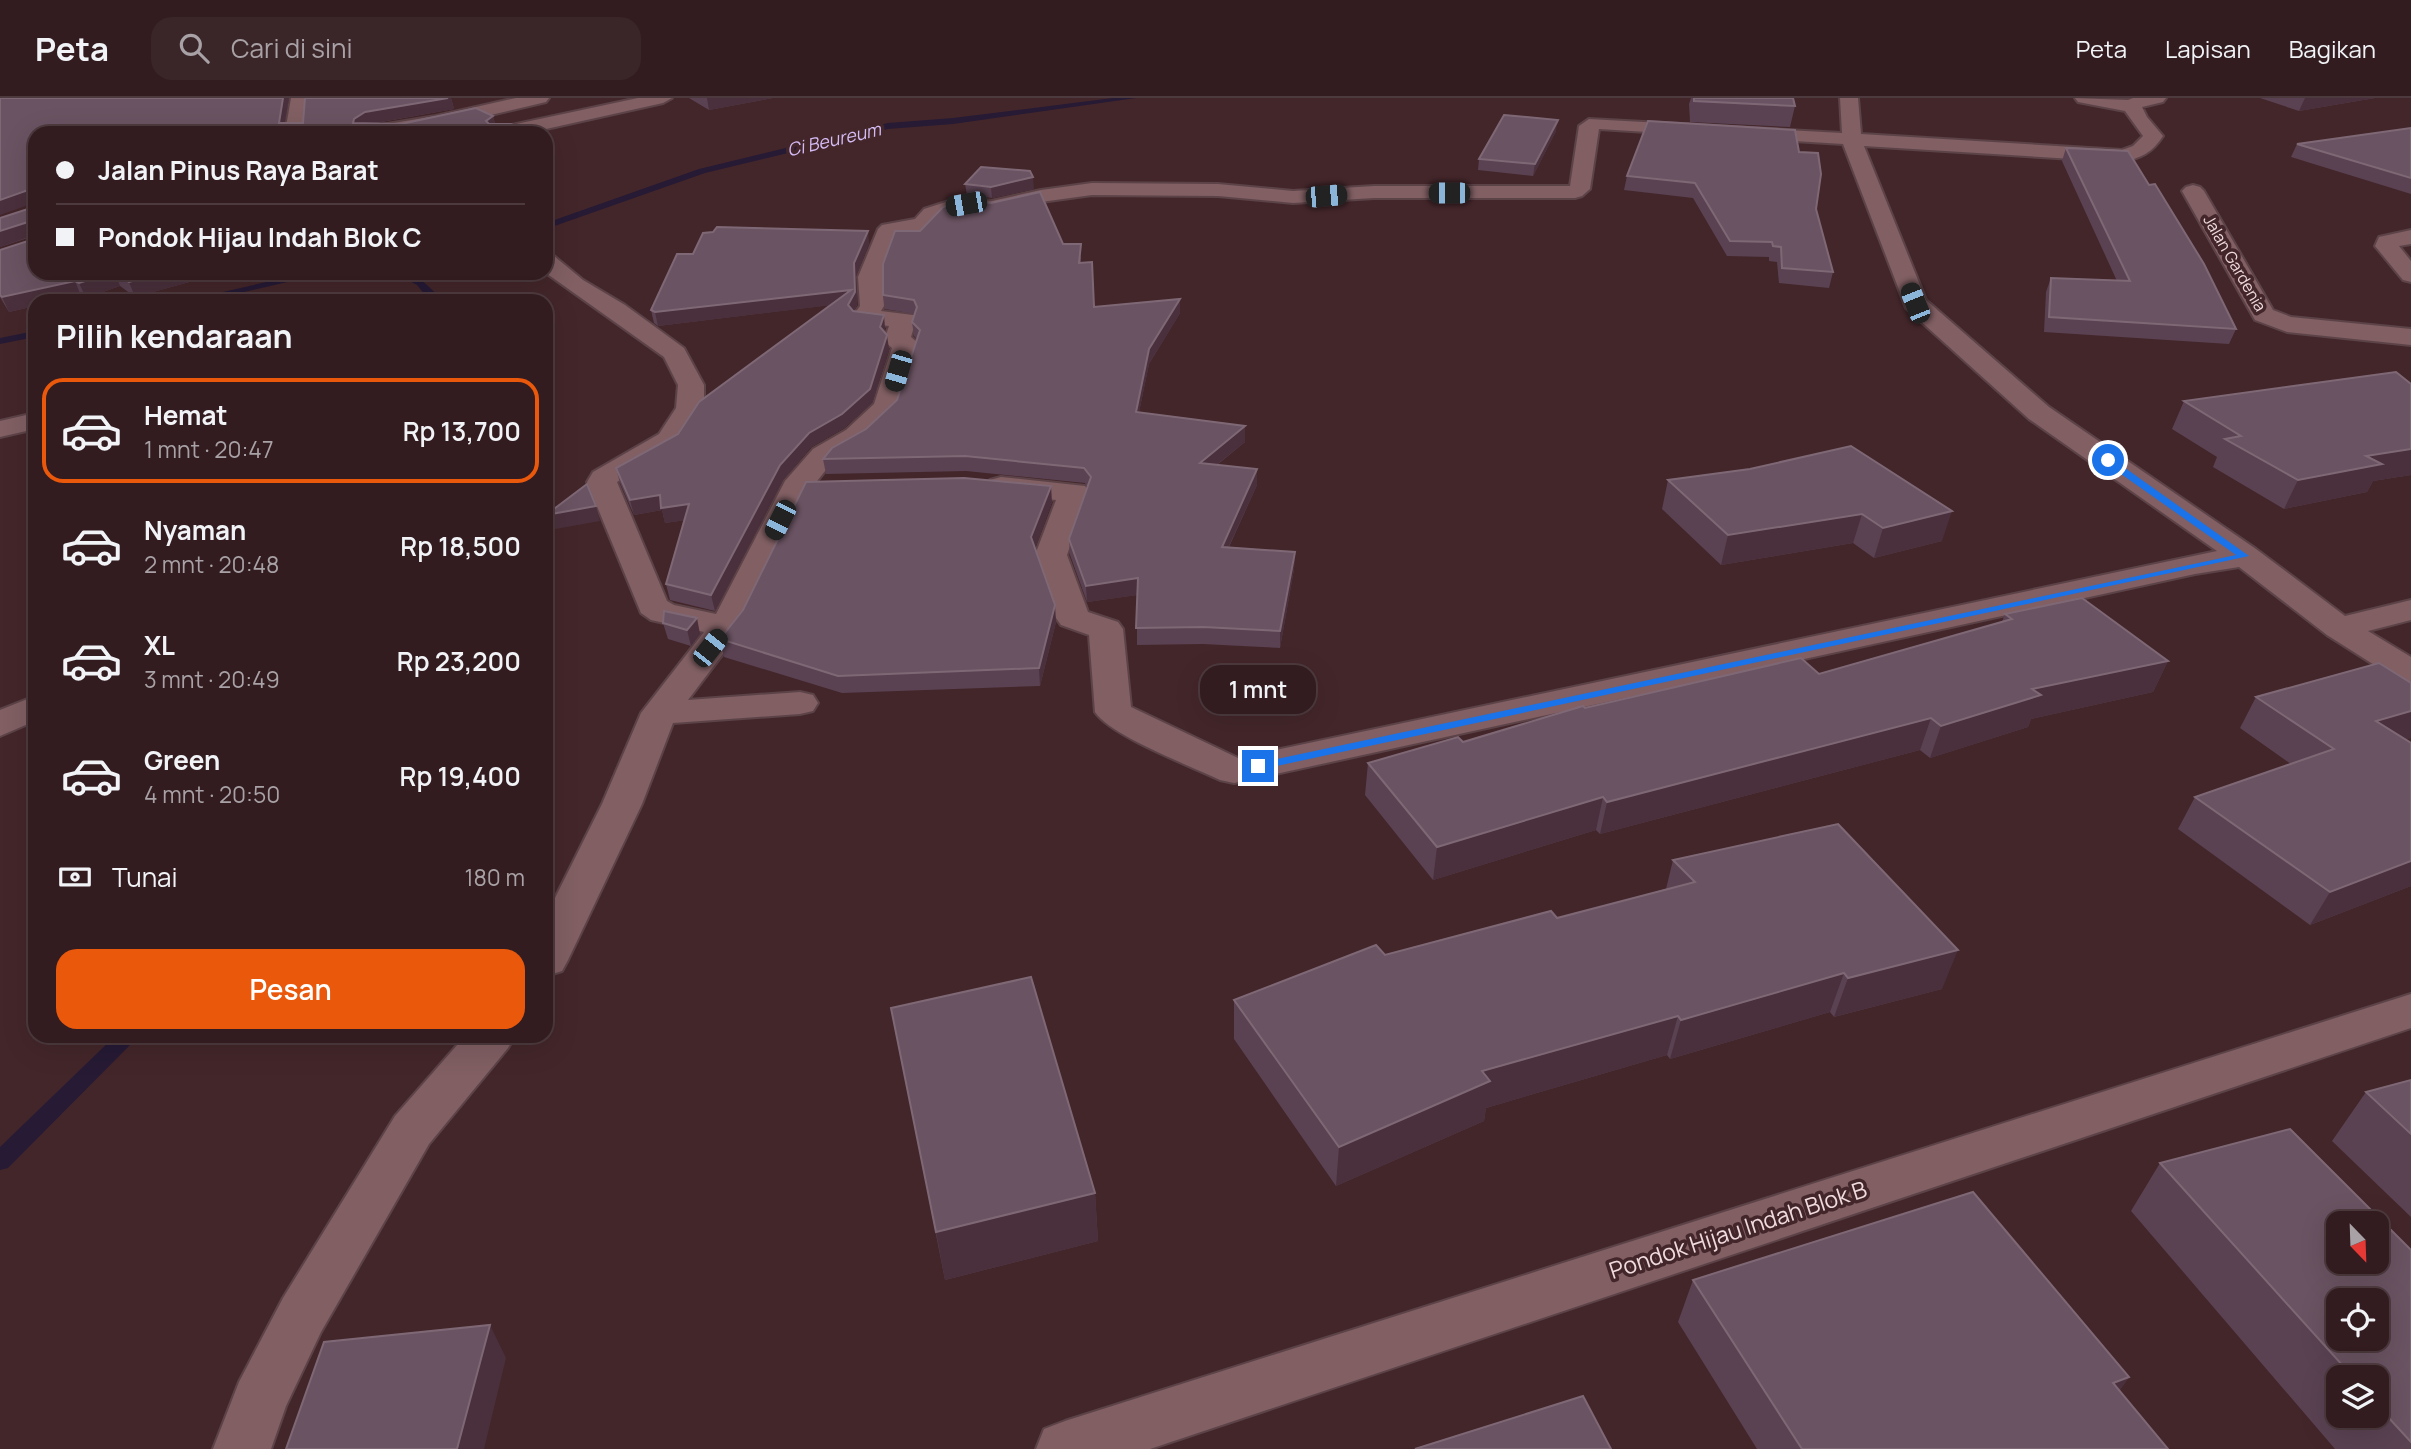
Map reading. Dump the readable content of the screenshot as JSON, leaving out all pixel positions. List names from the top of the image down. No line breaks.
{"streets":{"street":["Jalan Gardenia","Pondok Hijau Indah Blok B"]},"water":["Ci Beureum"],"north":"bottom right","page":{"header":"Peta","search":"Cari di sini","nav":["Peta","Lapisan","Bagikan"],"banner":["Jalan Pinus Raya Barat","Pondok Hijau Indah Blok C"],"heading":"Pilih kendaraan","list":[{"name":"Hemat","note":"1 mnt · 20:47","value":"Rp 13,700"},{"name":"Nyaman","note":"2 mnt · 20:48","value":"Rp 18,500"},{"name":"XL","note":"3 mnt · 20:49","value":"Rp 23,200"},{"name":"Green","note":"4 mnt · 20:50","value":"Rp 19,400"}],"bubble":"1 mnt","pay":["Tunai","180 m"],"buttons":"Pesan"}}
